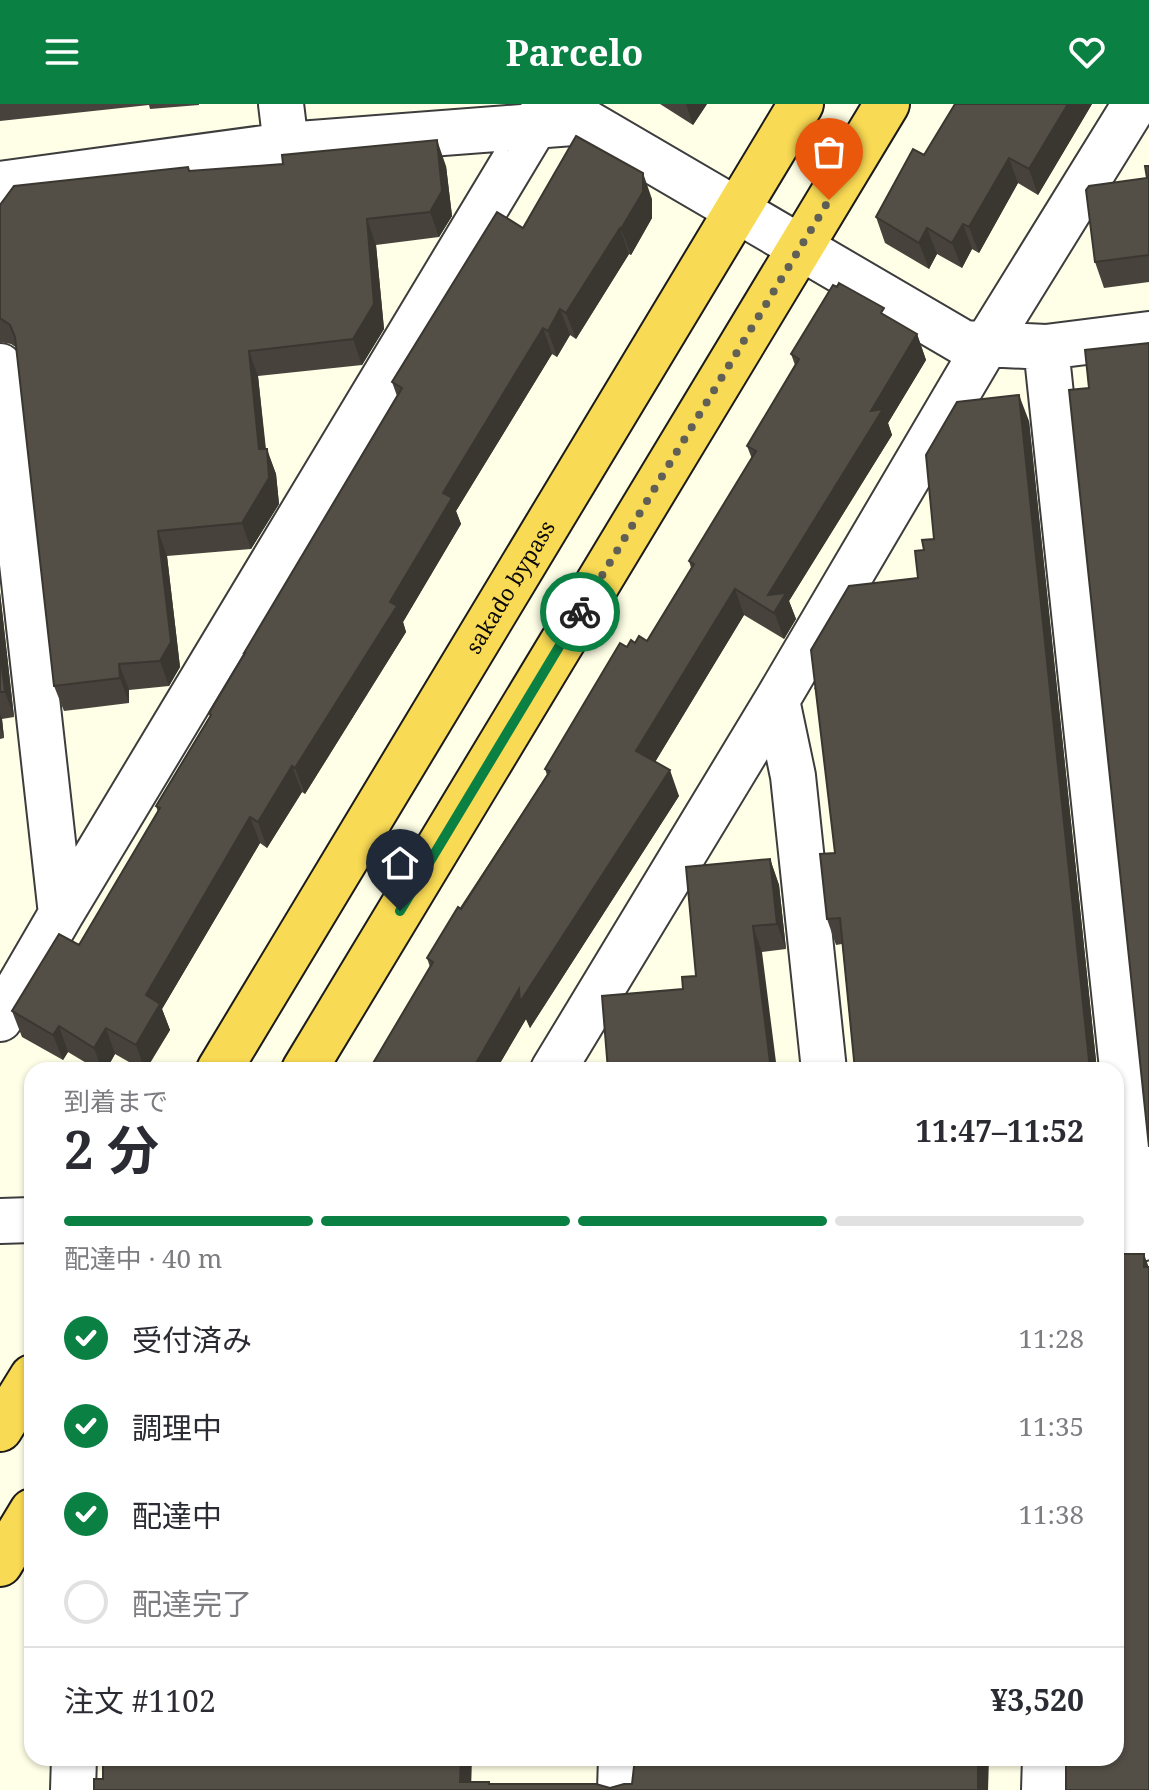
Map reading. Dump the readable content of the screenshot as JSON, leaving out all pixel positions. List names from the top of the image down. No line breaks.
{"streets":{"highway":["sakado bypass"]},"page":{"header":"Parcelo","heading":["2 分","到着まで","11:47–11:52"],"panel":["注文 #1102","¥3,520"],"bar":"配達中 · 40 m","list":[["受付済み","11:28"],["調理中","11:35"],["配達中","11:38"],"配達完了"]}}
